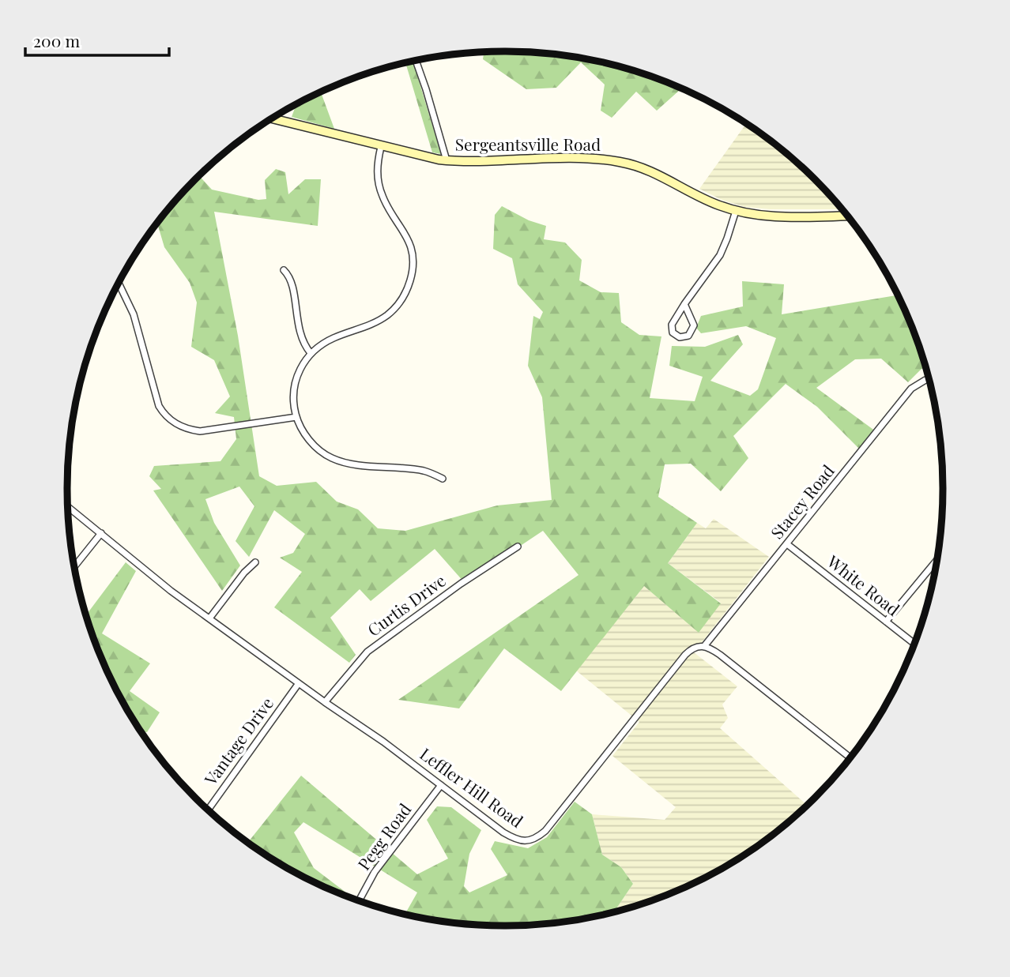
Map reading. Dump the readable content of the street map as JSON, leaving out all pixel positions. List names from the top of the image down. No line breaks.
{"streets":{"main road":["Sergeantsville Road"],"street":["Stacey Road","White Road","Curtis Drive","Vantage Drive","Leffler Hill Road","Pegg Road"]},"crossings":[["Stacey Road","White Road"],["Stacey Road","Leffler Hill Road"],["Curtis Drive","Leffler Hill Road"],["Vantage Drive","Leffler Hill Road"],["Leffler Hill Road","Pegg Road"]],"scale_bar":"200 m"}
